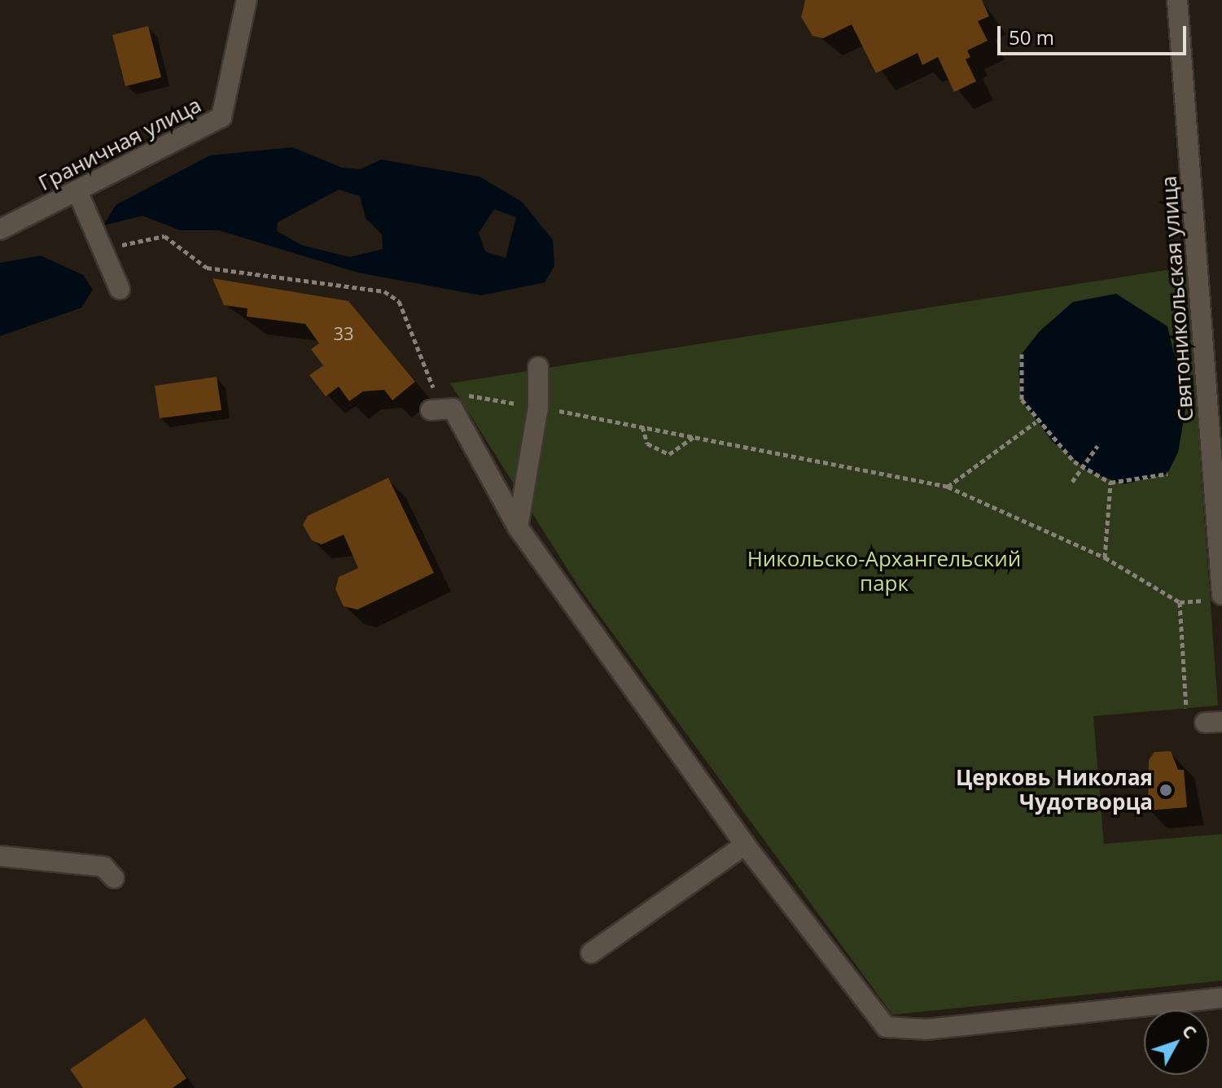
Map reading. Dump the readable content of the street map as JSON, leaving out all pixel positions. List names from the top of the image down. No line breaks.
{"streets":{"street":["Граничная улица","Святоникольская улица"]},"parks":["Никольско-Архангельский парк"],"places":["Церковь Николая Чудотворца"],"house_numbers":["33"],"scale_bar":"50 m","north":"top right"}
